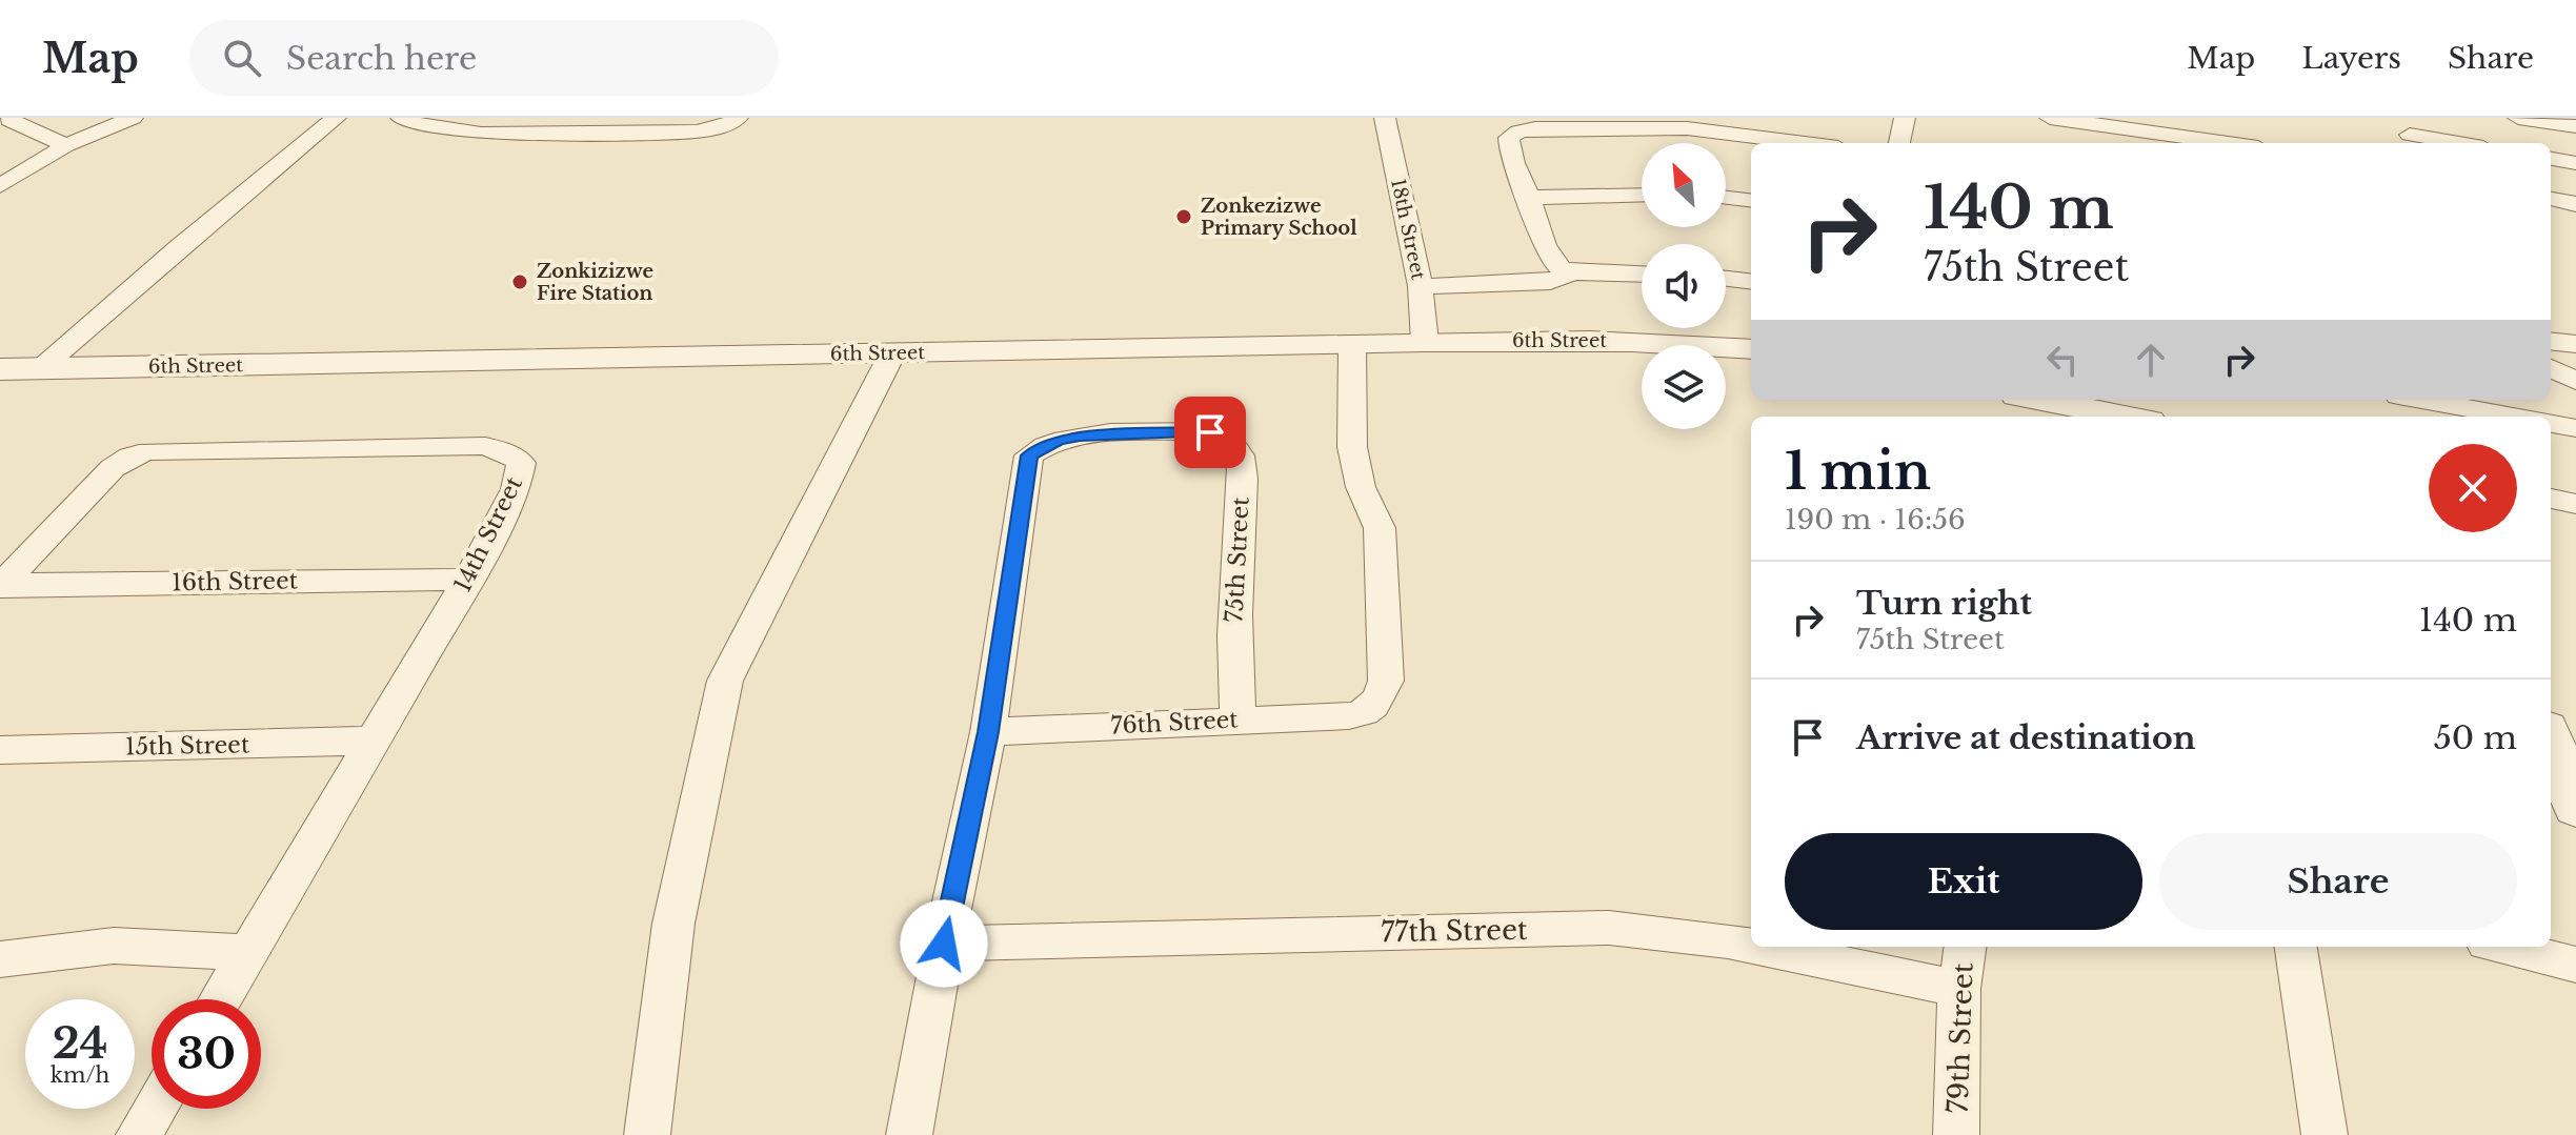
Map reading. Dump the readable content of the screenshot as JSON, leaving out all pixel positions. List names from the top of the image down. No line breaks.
{"streets":{"street":["18th Street","6th Street","14th Street","75th Street","16th Street","76th Street","15th Street","77th Street","79th Street"]},"crossings":[["18th Street","6th Street"],["6th Street","76th Street"],["14th Street","16th Street"],["14th Street","15th Street"],["75th Street","76th Street"],["75th Street","77th Street"],["77th Street","79th Street"]],"places":["Zonkezizwe Primary School","Zonkizizwe Fire Station"],"north":"top left","page":{"header":"Map","search":"Search here","nav":["Map","Layers","Share"],"turn":["140 m","75th Street"],"heading":["1 min","190 m · 16:56"],"list":[{"name":"Turn right","note":"75th Street","value":"140 m"},{"name":"Arrive at destination","value":"50 m"}],"buttons":["Exit","Share"],"speed":"24 km/h","limit":"30"}}
